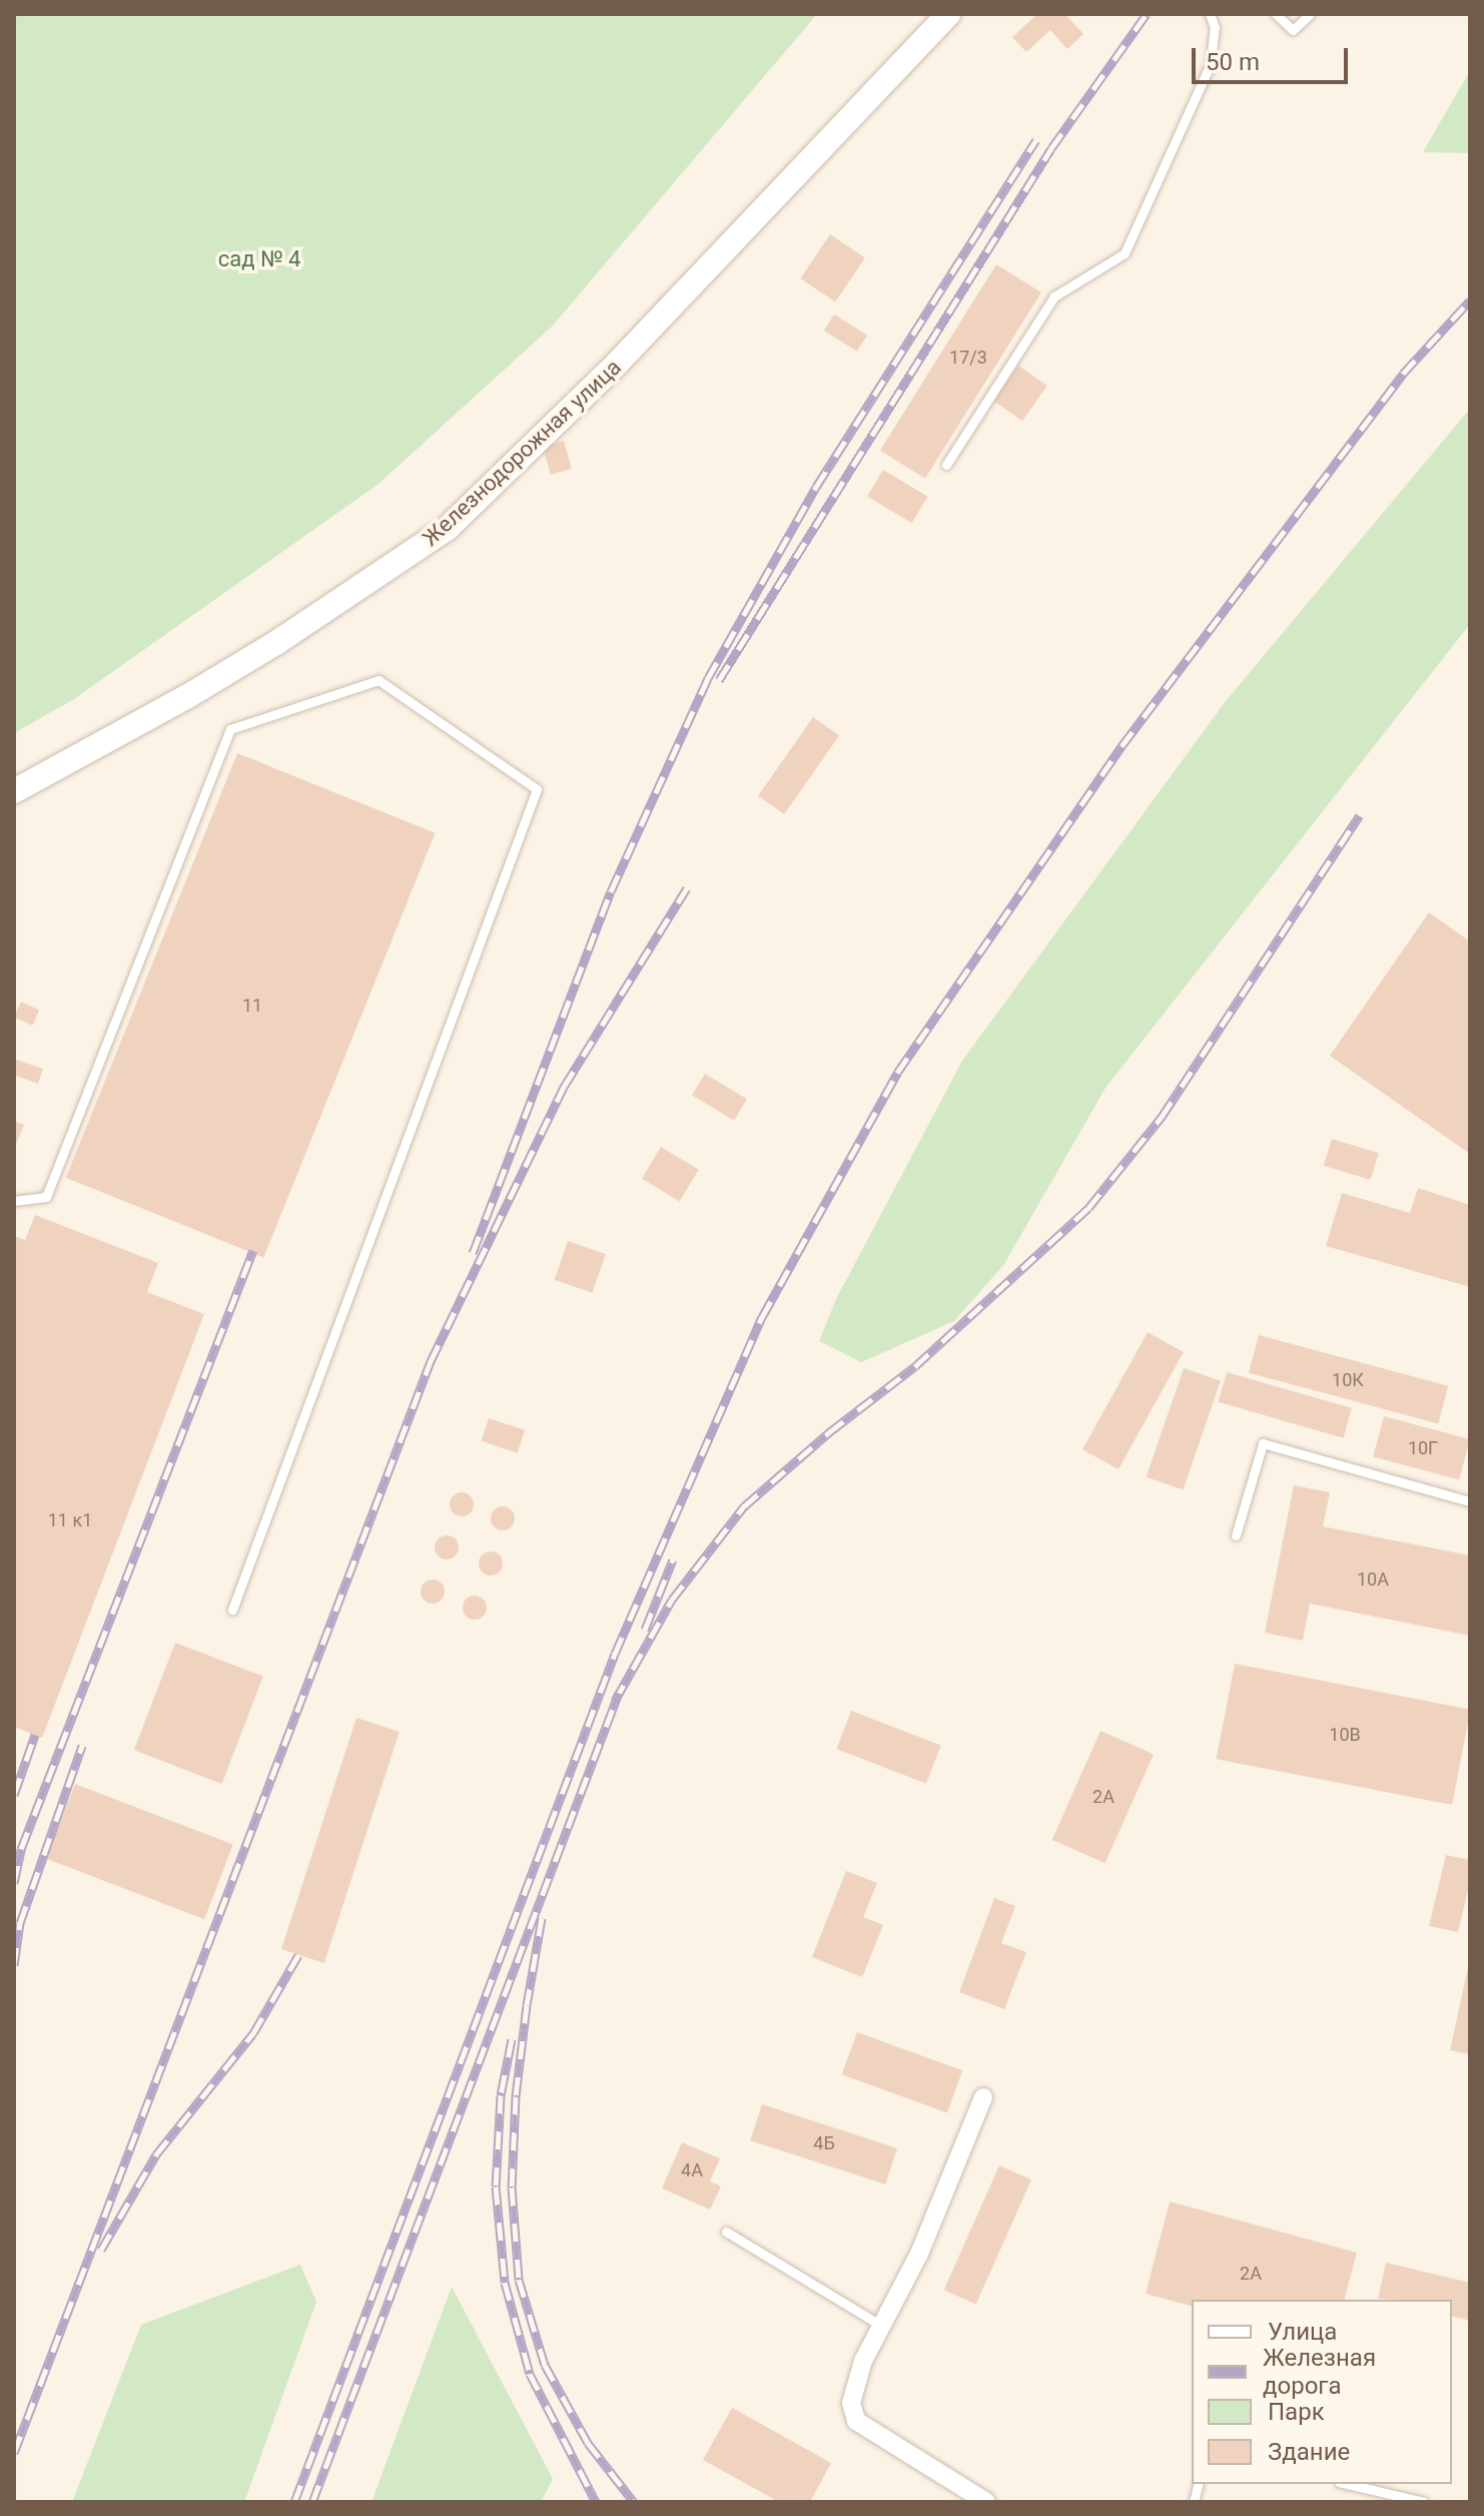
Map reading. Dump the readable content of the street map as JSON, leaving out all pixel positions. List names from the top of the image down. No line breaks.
{"streets":{"street":["Железнодорожная улица"]},"parks":["сад № 4"],"house_numbers":["17/3","11","10К","10Г","11 к1","10А","10В","2А","4Б","4А","2А"],"legend":["Улица","Железная дорога","Парк","Здание"],"scale_bar":"50 m"}
